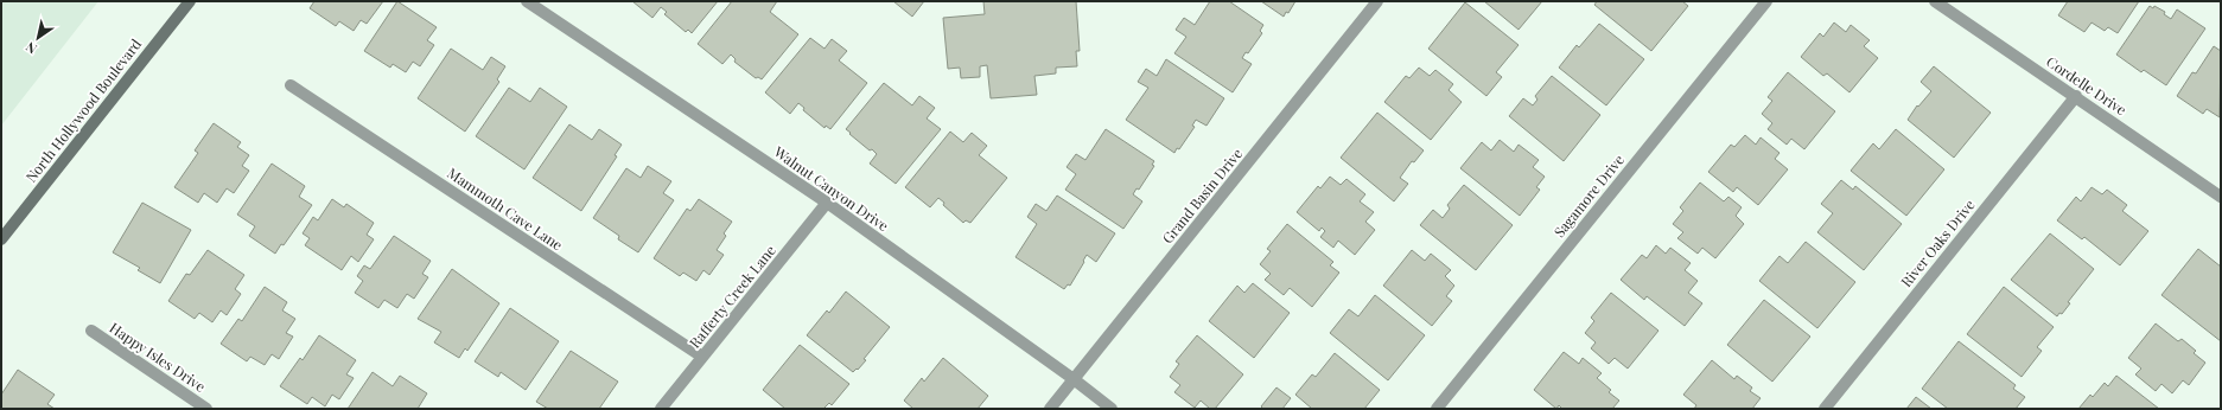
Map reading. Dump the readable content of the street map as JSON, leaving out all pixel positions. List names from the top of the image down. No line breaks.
{"streets":{"street":["Cordelle Drive","North Hollywood Boulevard","Walnut Canyon Drive","Grand Basin Drive","Sagamore Drive","Mammoth Cave Lane","River Oaks Drive","Rafferty Creek Lane","Happy Isles Drive"]},"crossings":[["Cordelle Drive","River Oaks Drive"],["Walnut Canyon Drive","Grand Basin Drive"],["Walnut Canyon Drive","Rafferty Creek Lane"],["Mammoth Cave Lane","Rafferty Creek Lane"]],"north":"bottom left"}
